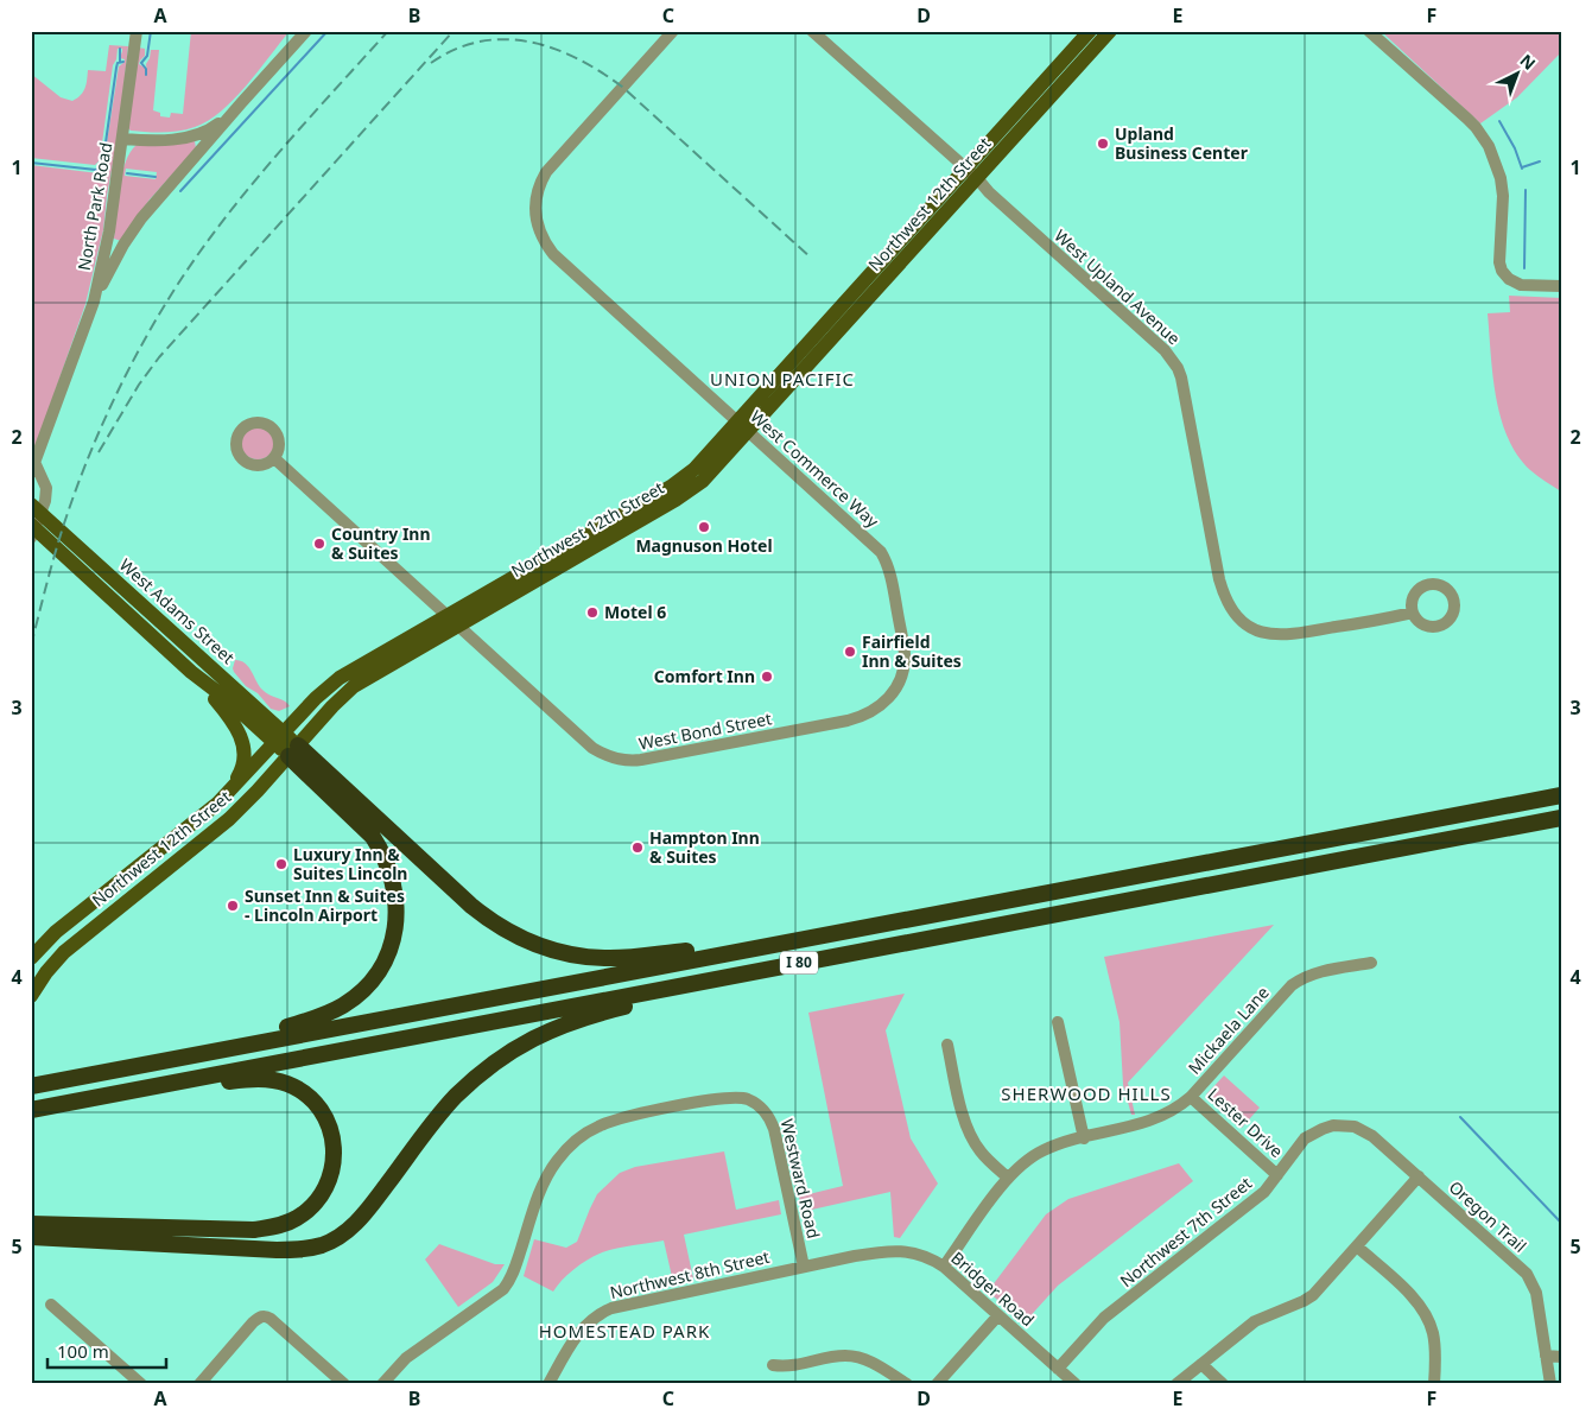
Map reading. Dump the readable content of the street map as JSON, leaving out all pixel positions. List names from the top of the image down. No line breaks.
{"streets":{"highway":["I 80"],"main road":["Northwest 12th Street","West Adams Street"],"street":["North Park Road","West Upland Avenue","West Commerce Way","West Bond Street","Mickaela Lane","Lester Drive","Westward Road","Oregon Trail","Northwest 7th Street","Northwest 8th Street","Bridger Road"]},"crossings":[["Northwest 12th Street","West Upland Avenue"],["Northwest 12th Street","West Commerce Way"],["Northwest 12th Street","West Adams Street"],["Northwest 12th Street","West Bond Street"],["West Commerce Way","West Bond Street"],["Mickaela Lane","Lester Drive"],["Mickaela Lane","Bridger Road"],["Lester Drive","Northwest 7th Street"],["Westward Road","Northwest 8th Street"],["Westward Road","Bridger Road"],["Oregon Trail","Northwest 7th Street"],["Northwest 7th Street","Bridger Road"],["Northwest 8th Street","Bridger Road"]],"districts":["UNION PACIFIC","SHERWOOD HILLS","HOMESTEAD PARK"],"places":["Upland Business Center","Magnuson Hotel","Country Inn & Suites","Motel 6","Fairfield Inn & Suites","Comfort Inn","Hampton Inn & Suites","Luxury Inn & Suites Lincoln","Sunset Inn & Suites - Lincoln Airport"],"scale_bar":"100 m","north":"top right","grid":{"columns":["A","B","C","D","E","F"],"rows":["1","2","3","4","5"]}}
